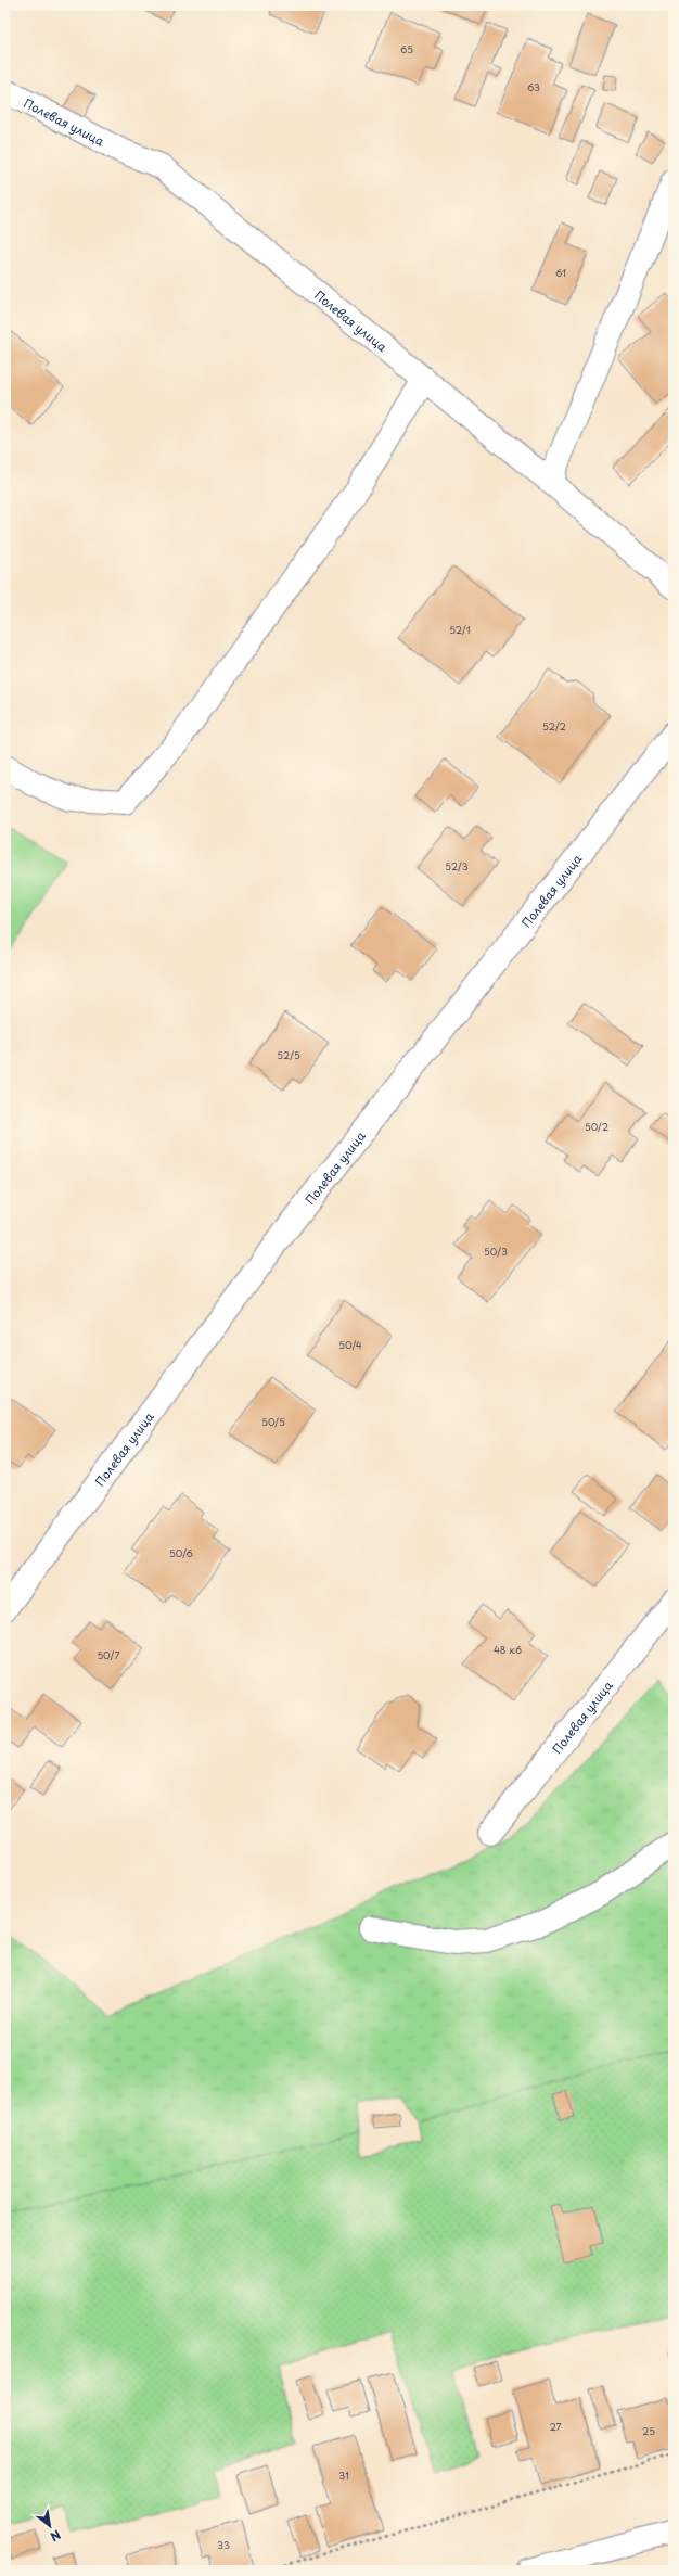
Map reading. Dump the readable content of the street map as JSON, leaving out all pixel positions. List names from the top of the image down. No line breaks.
{"streets":{"street":["Полевая улица"]},"house_numbers":["65","63","61","52/1","52/2","52/3","52/5","50/2","50/3","50/4","50/5","50/6","48 к6","50/7","27","25","31","33"],"north":"bottom right"}
